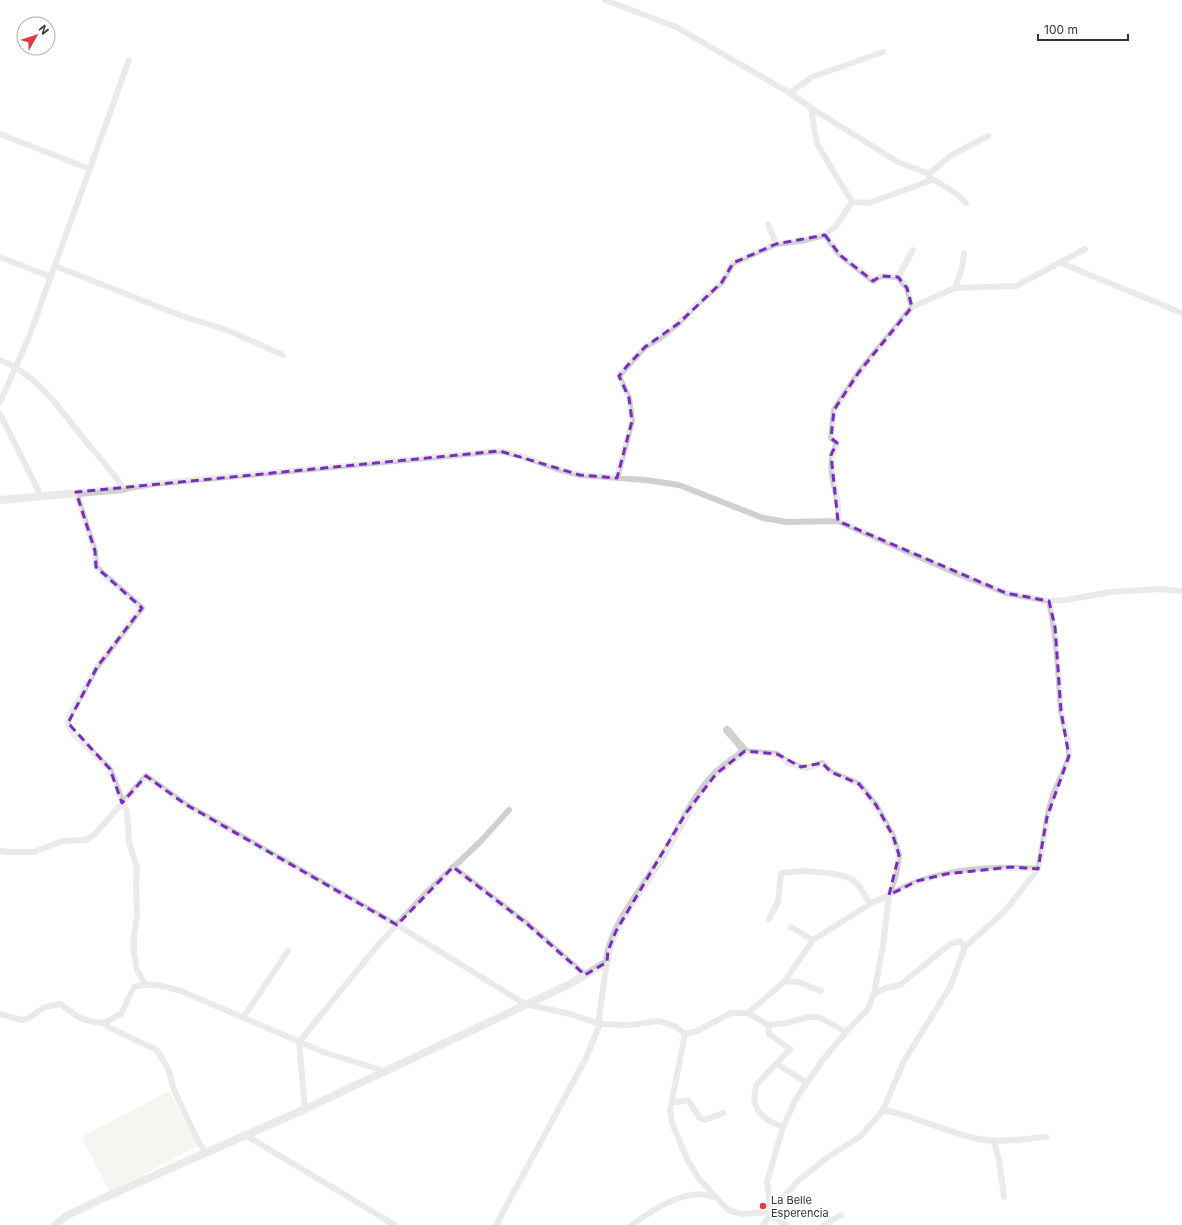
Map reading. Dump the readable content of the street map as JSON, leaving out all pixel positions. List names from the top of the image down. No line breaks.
{"places":["La Belle Esperencia"],"scale_bar":"100 m","north":"top right"}
